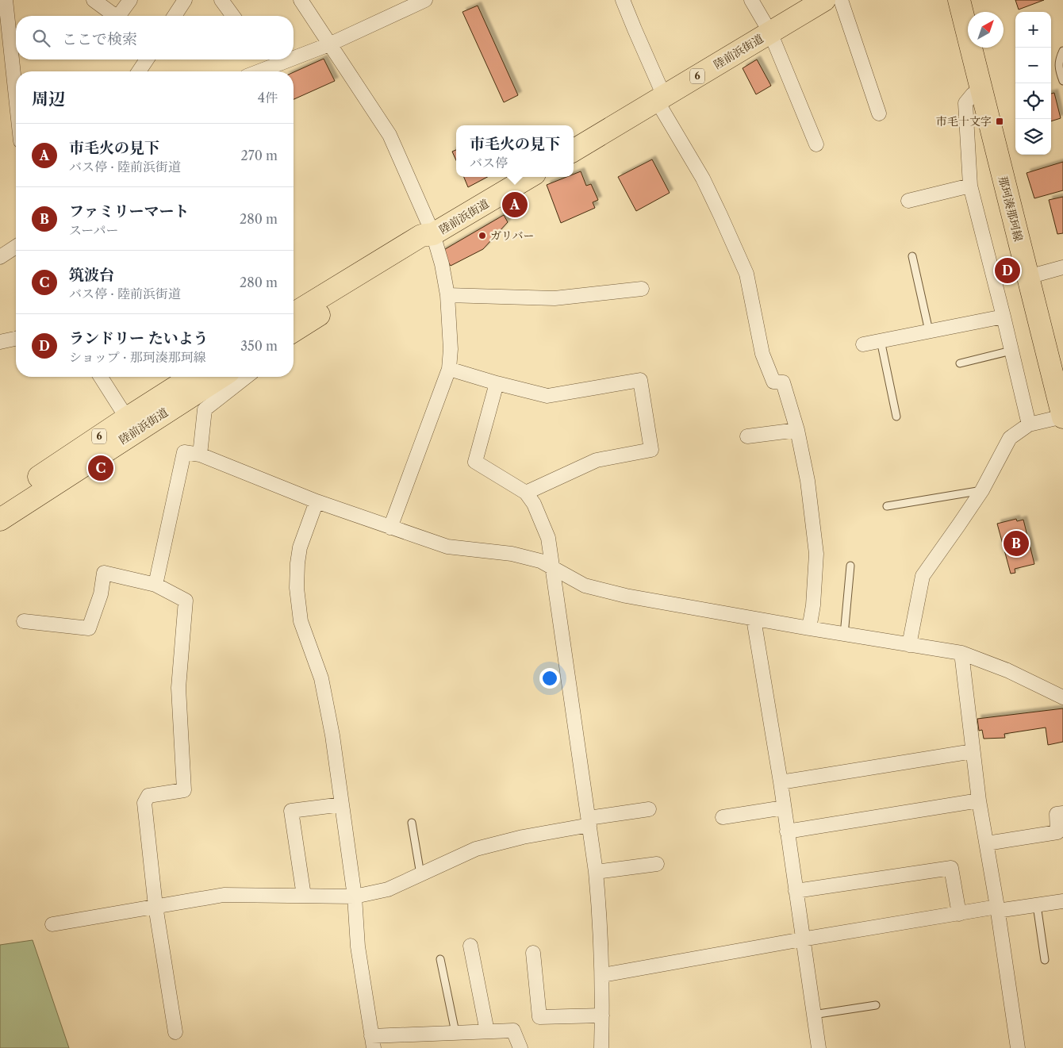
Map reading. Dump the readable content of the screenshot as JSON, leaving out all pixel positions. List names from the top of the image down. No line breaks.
{"streets":{"main road":["陸前浜街道","6","那珂湊那珂線"]},"places":{"transit":["市毛十文字"],"other":["ガリバー"]},"north":"top right","page":{"map_buttons":["+","−"],"search":"ここで検索","heading":["周辺","4件"],"list":[{"mark":"A","name":"市毛火の見下","note":"バス停 · 陸前浜街道","value":"270 m"},{"mark":"B","name":"ファミリーマート","note":"スーパー","value":"280 m"},{"mark":"C","name":"筑波台","note":"バス停 · 陸前浜街道","value":"280 m"},{"mark":"D","name":"ランドリー たいよう","note":"ショップ · 那珂湊那珂線","value":"350 m"}],"popup":["市毛火の見下","バス停"],"pins":["A","D","C","B"]}}
